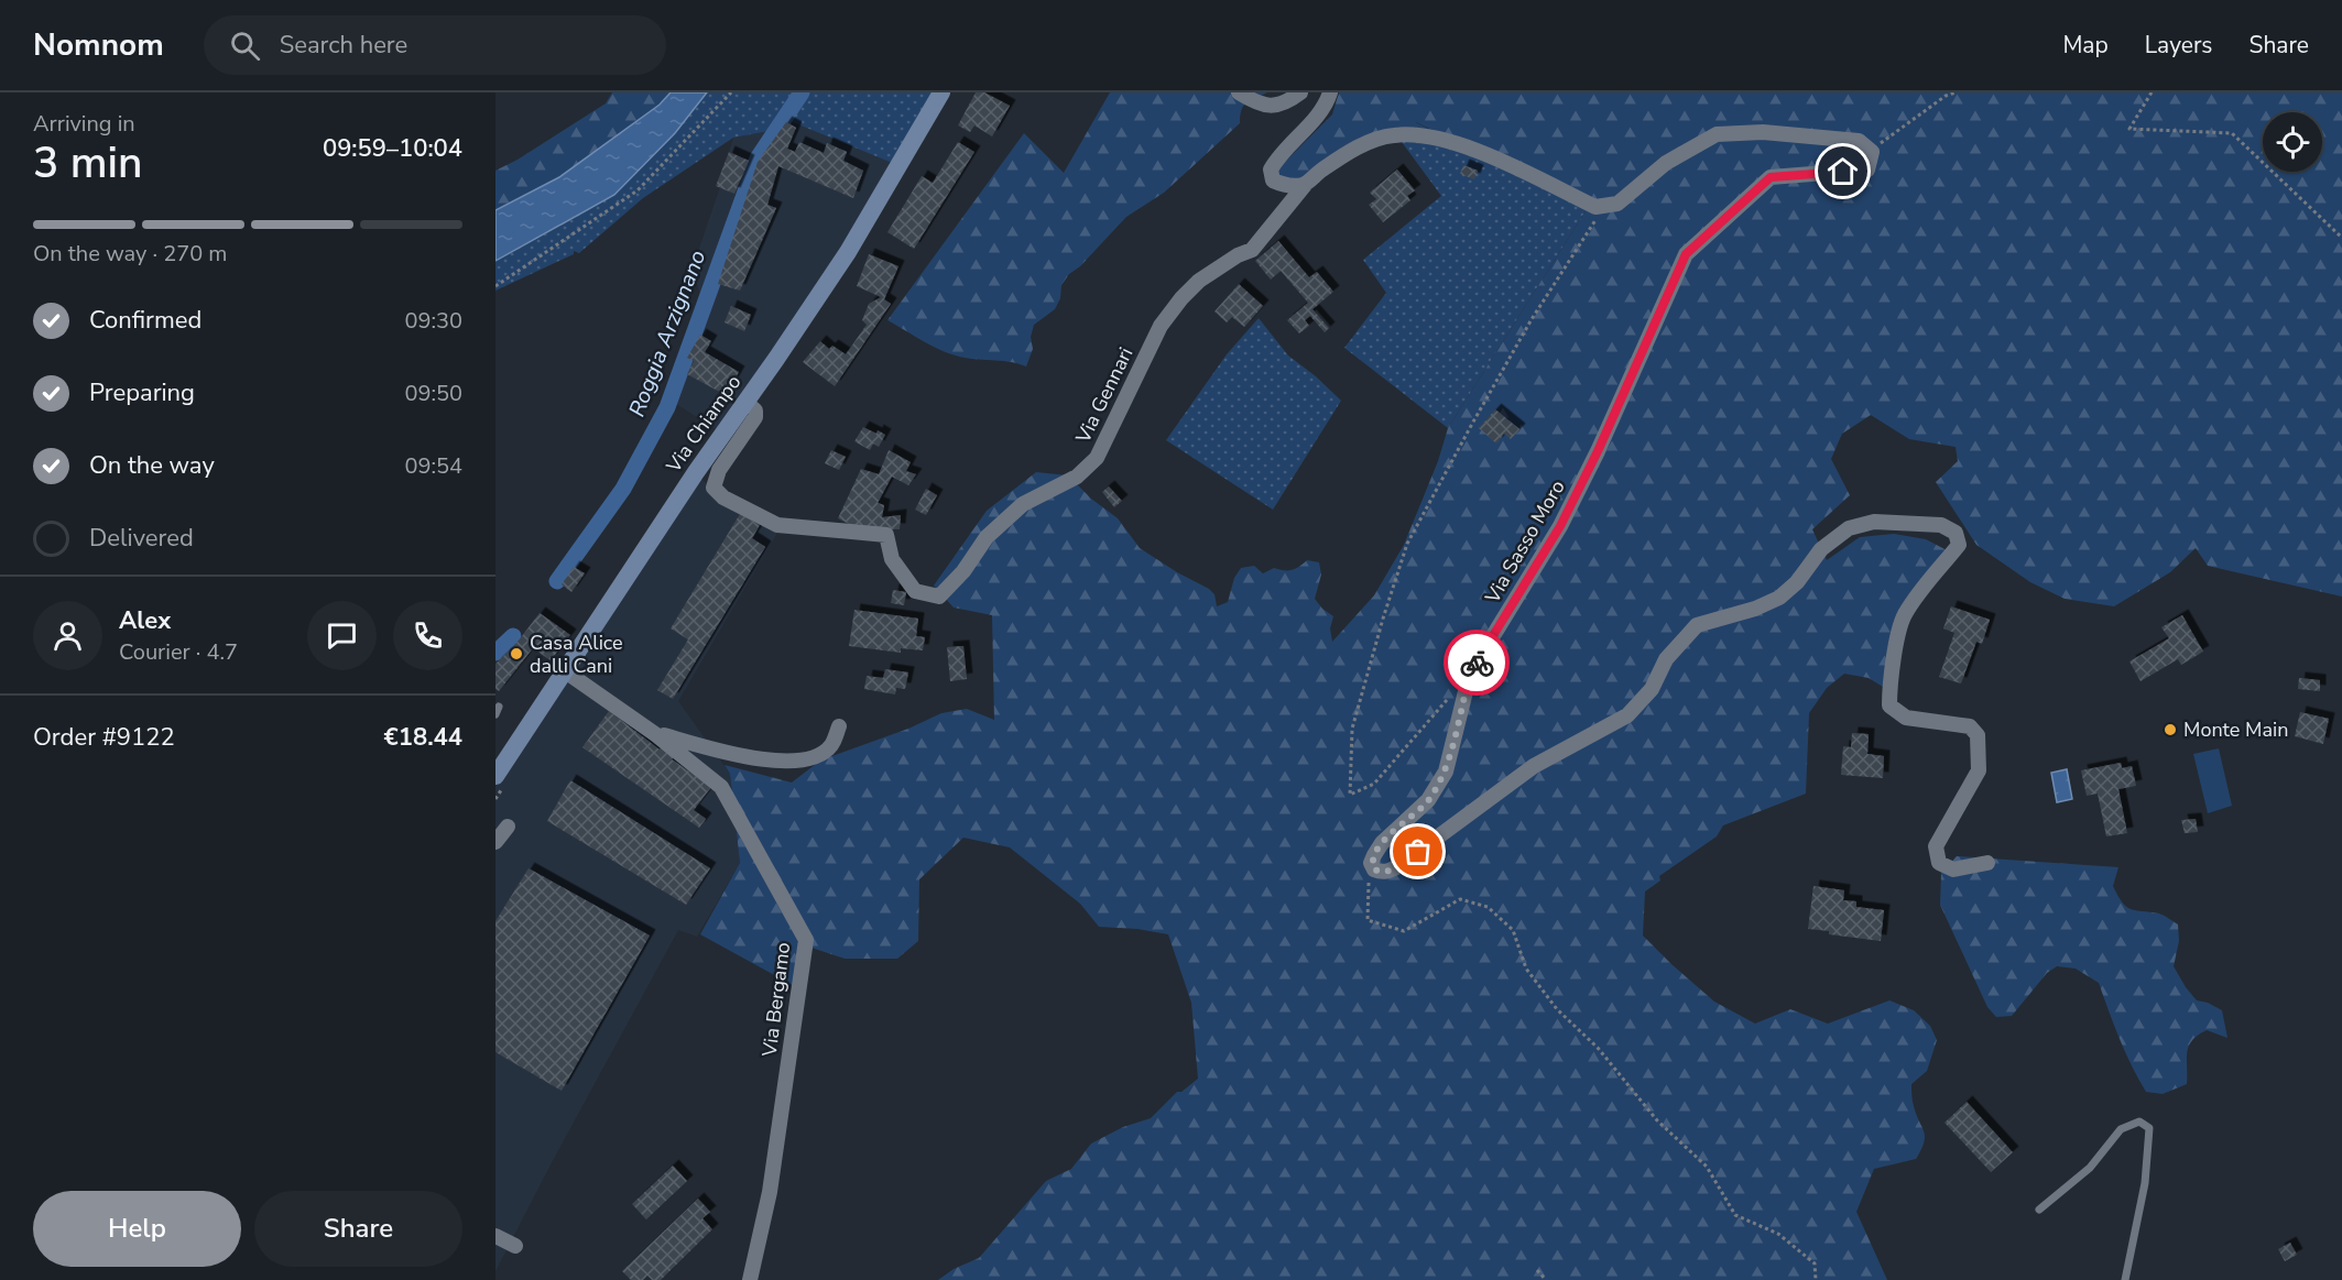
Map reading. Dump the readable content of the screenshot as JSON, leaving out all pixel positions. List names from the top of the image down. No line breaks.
{"streets":{"main road":["Via Chiampo"],"street":["Via Gennari","Via Sasso Moro","Via Bergamo"]},"crossings":[["Via Gennari","Via Chiampo"],["Via Chiampo","Via Bergamo"]],"water":["Roggia Arzignano"],"places":["Casa Alice dalli Cani","Monte Main"],"page":{"header":"Nomnom","search":"Search here","nav":["Map","Layers","Share"],"heading":["3 min","Arriving in","09:59–10:04"],"panel":["Alex","Courier · 4.7","Order #9122","€18.44"],"bar":"On the way · 270 m","list":[["Confirmed","09:30"],["Preparing","09:50"],["On the way","09:54"],"Delivered"],"buttons":["Help","Share"]}}
